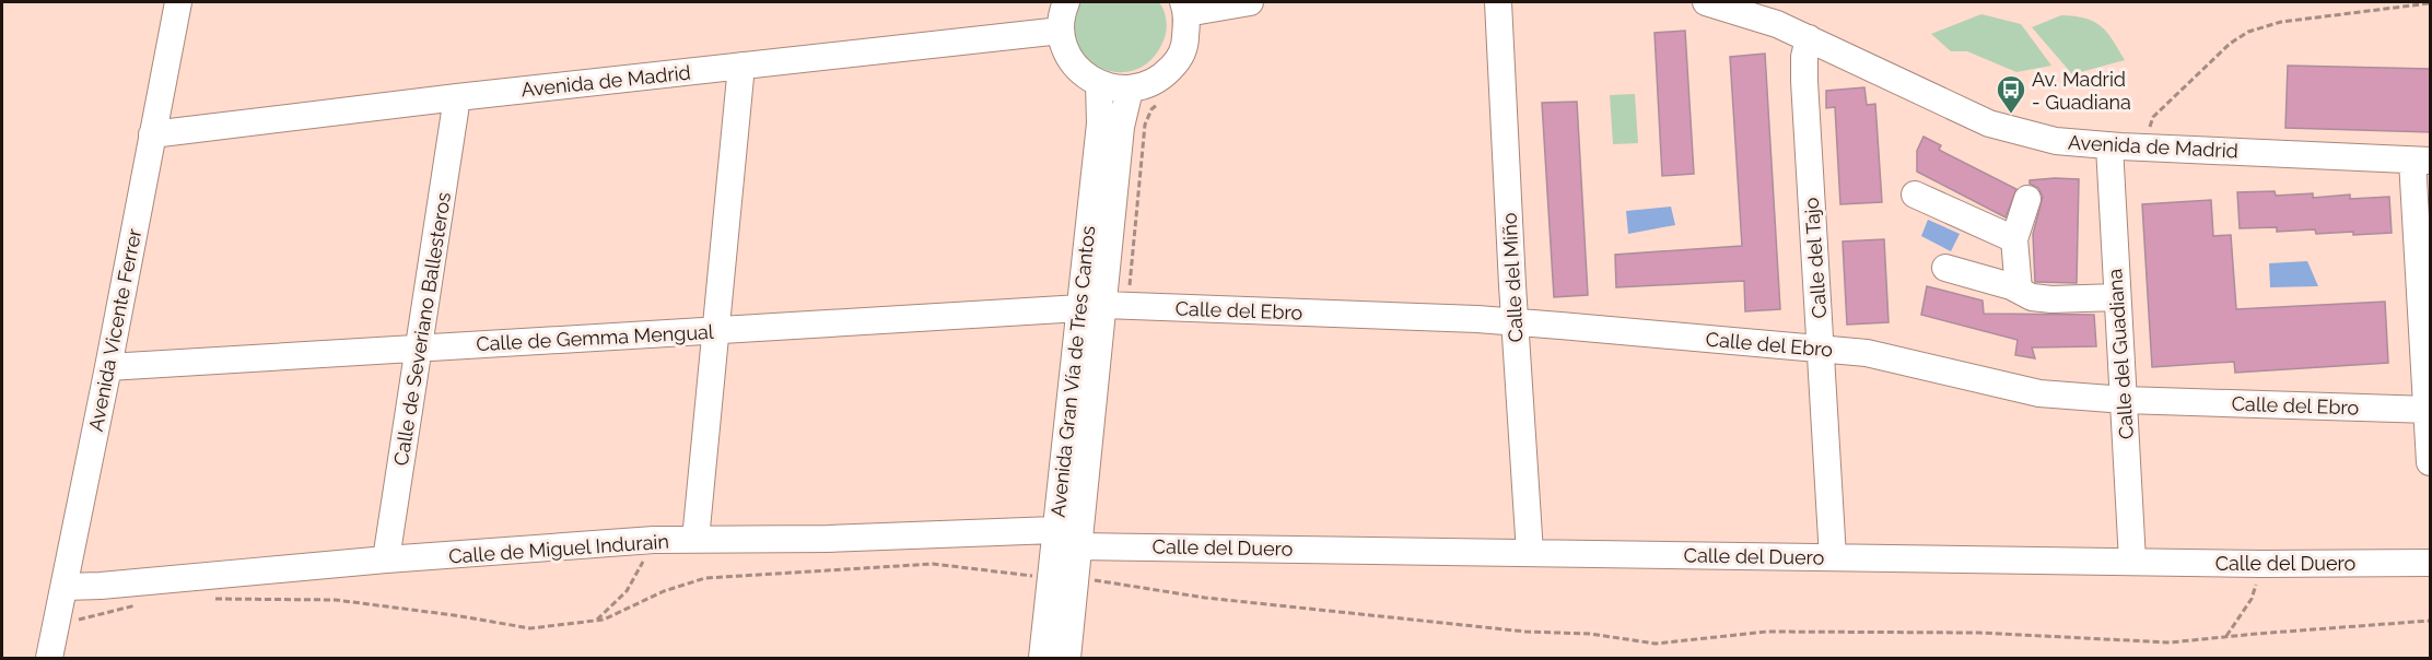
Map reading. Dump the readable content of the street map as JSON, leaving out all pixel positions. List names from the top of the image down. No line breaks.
{"streets":{"street":["Avenida de Madrid","Calle del Tajo","Calle del Miño","Calle del Ebro","Calle de Severiano Ballesteros","Avenida Vicente Ferrer","Calle de Gemma Mengual","Calle del Guadiana","Avenida Gran Vía de Tres Cantos","Calle del Duero","Calle de Miguel Indurain"]},"crossings":[["Avenida de Madrid","Calle del Tajo"],["Avenida de Madrid","Calle de Severiano Ballesteros"],["Avenida de Madrid","Avenida Vicente Ferrer"],["Avenida de Madrid","Calle del Guadiana"],["Calle del Tajo","Calle del Ebro"],["Calle del Tajo","Calle del Duero"],["Calle del Miño","Calle del Ebro"],["Calle del Miño","Calle del Duero"],["Calle del Ebro","Calle de Gemma Mengual"],["Calle del Ebro","Calle del Guadiana"],["Calle del Ebro","Avenida Gran Vía de Tres Cantos"],["Calle de Severiano Ballesteros","Calle de Gemma Mengual"],["Calle de Severiano Ballesteros","Calle de Miguel Indurain"],["Avenida Vicente Ferrer","Calle de Gemma Mengual"],["Avenida Vicente Ferrer","Calle de Miguel Indurain"],["Calle de Gemma Mengual","Avenida Gran Vía de Tres Cantos"],["Calle del Guadiana","Calle del Duero"],["Avenida Gran Vía de Tres Cantos","Calle del Duero"],["Avenida Gran Vía de Tres Cantos","Calle de Miguel Indurain"]],"places":{"bus stop":["Av. Madrid - Guadiana"]}}
